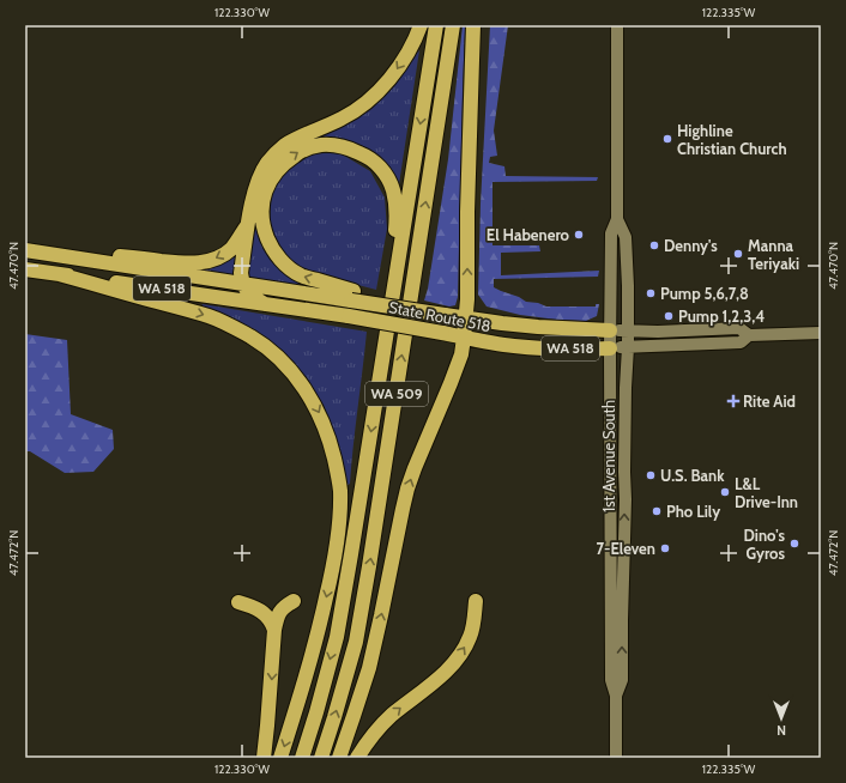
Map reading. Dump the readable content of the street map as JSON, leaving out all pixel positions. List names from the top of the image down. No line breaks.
{"streets":{"highway":["WA 518","State Route 518","WA 509"],"main road":["1st Avenue South"]},"crossings":[["WA 518","State Route 518"],["State Route 518","1st Avenue South"]],"places":{"other":["Highline Christian Church","El Habenero","Denny's","Manna Teriyaki","Pump 5,6,7,8","Pump 1,2,3,4","U.S. Bank","L&L Drive-Inn","Pho Lily","Dino's Gyros","7-Eleven"],"health":["Rite Aid"]},"north":"bottom","coordinates":["122.330°W","122.335°W","47.470°N","47.472°N"]}
